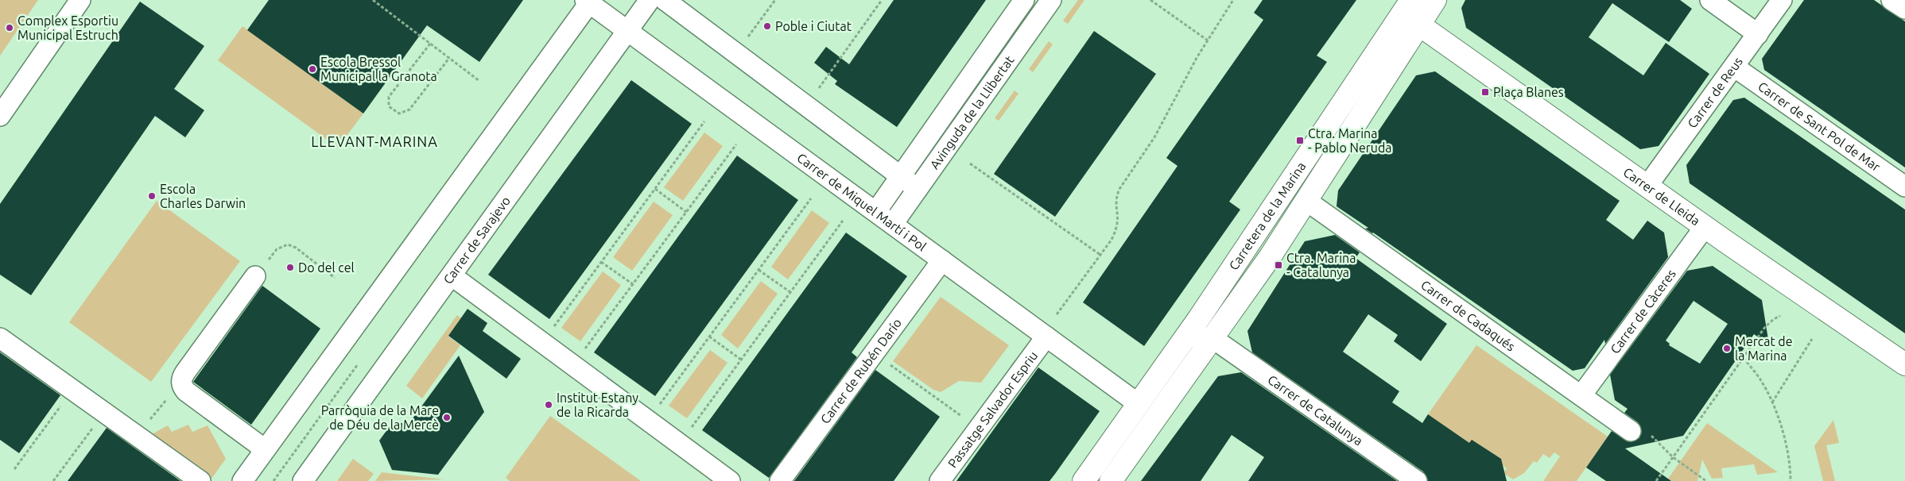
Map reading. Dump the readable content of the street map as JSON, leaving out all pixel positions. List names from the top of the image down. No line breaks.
{"streets":{"street":["Carrer de Reus","Avinguda de la Llibertat","Carrer de Sant Pol de Mar","Carrer de Lleida","Carrer de Miquel Martí i Pol","Carretera de la Marina","Carrer de Sarajevo","Carrer de Càceres","Carrer de Cadaqués","Carrer de Rubén Darío","Passatge Salvador Espriu","Carrer de Catalunya"]},"crossings":[["Carrer de Reus","Carrer de Sant Pol de Mar"],["Carrer de Reus","Carrer de Lleida"],["Avinguda de la Llibertat","Carrer de Miquel Martí i Pol"],["Carrer de Lleida","Carretera de la Marina"],["Carrer de Lleida","Carrer de Càceres"],["Carrer de Miquel Martí i Pol","Carretera de la Marina"],["Carrer de Miquel Martí i Pol","Carrer de Sarajevo"],["Carrer de Miquel Martí i Pol","Carrer de Rubén Darío"],["Carrer de Miquel Martí i Pol","Passatge Salvador Espriu"],["Carretera de la Marina","Carrer de Cadaqués"],["Carretera de la Marina","Carrer de Catalunya"],["Carrer de Càceres","Carrer de Cadaqués"]],"districts":["LLEVANT-MARINA"],"places":{"other":["Poble i Ciutat","Complex Esportiu Municipal Estruch","Escola Bressol Municipal la Granota","Escola Charles Darwin","Do del cel","Mercat de la Marina","Institut Estany de la Ricarda","Parròquia de la Mare de Déu de la Mercè"],"transit":["Plaça Blanes","Ctra. Marina - Pablo Neruda","Ctra. Marina - Catalunya"]}}
